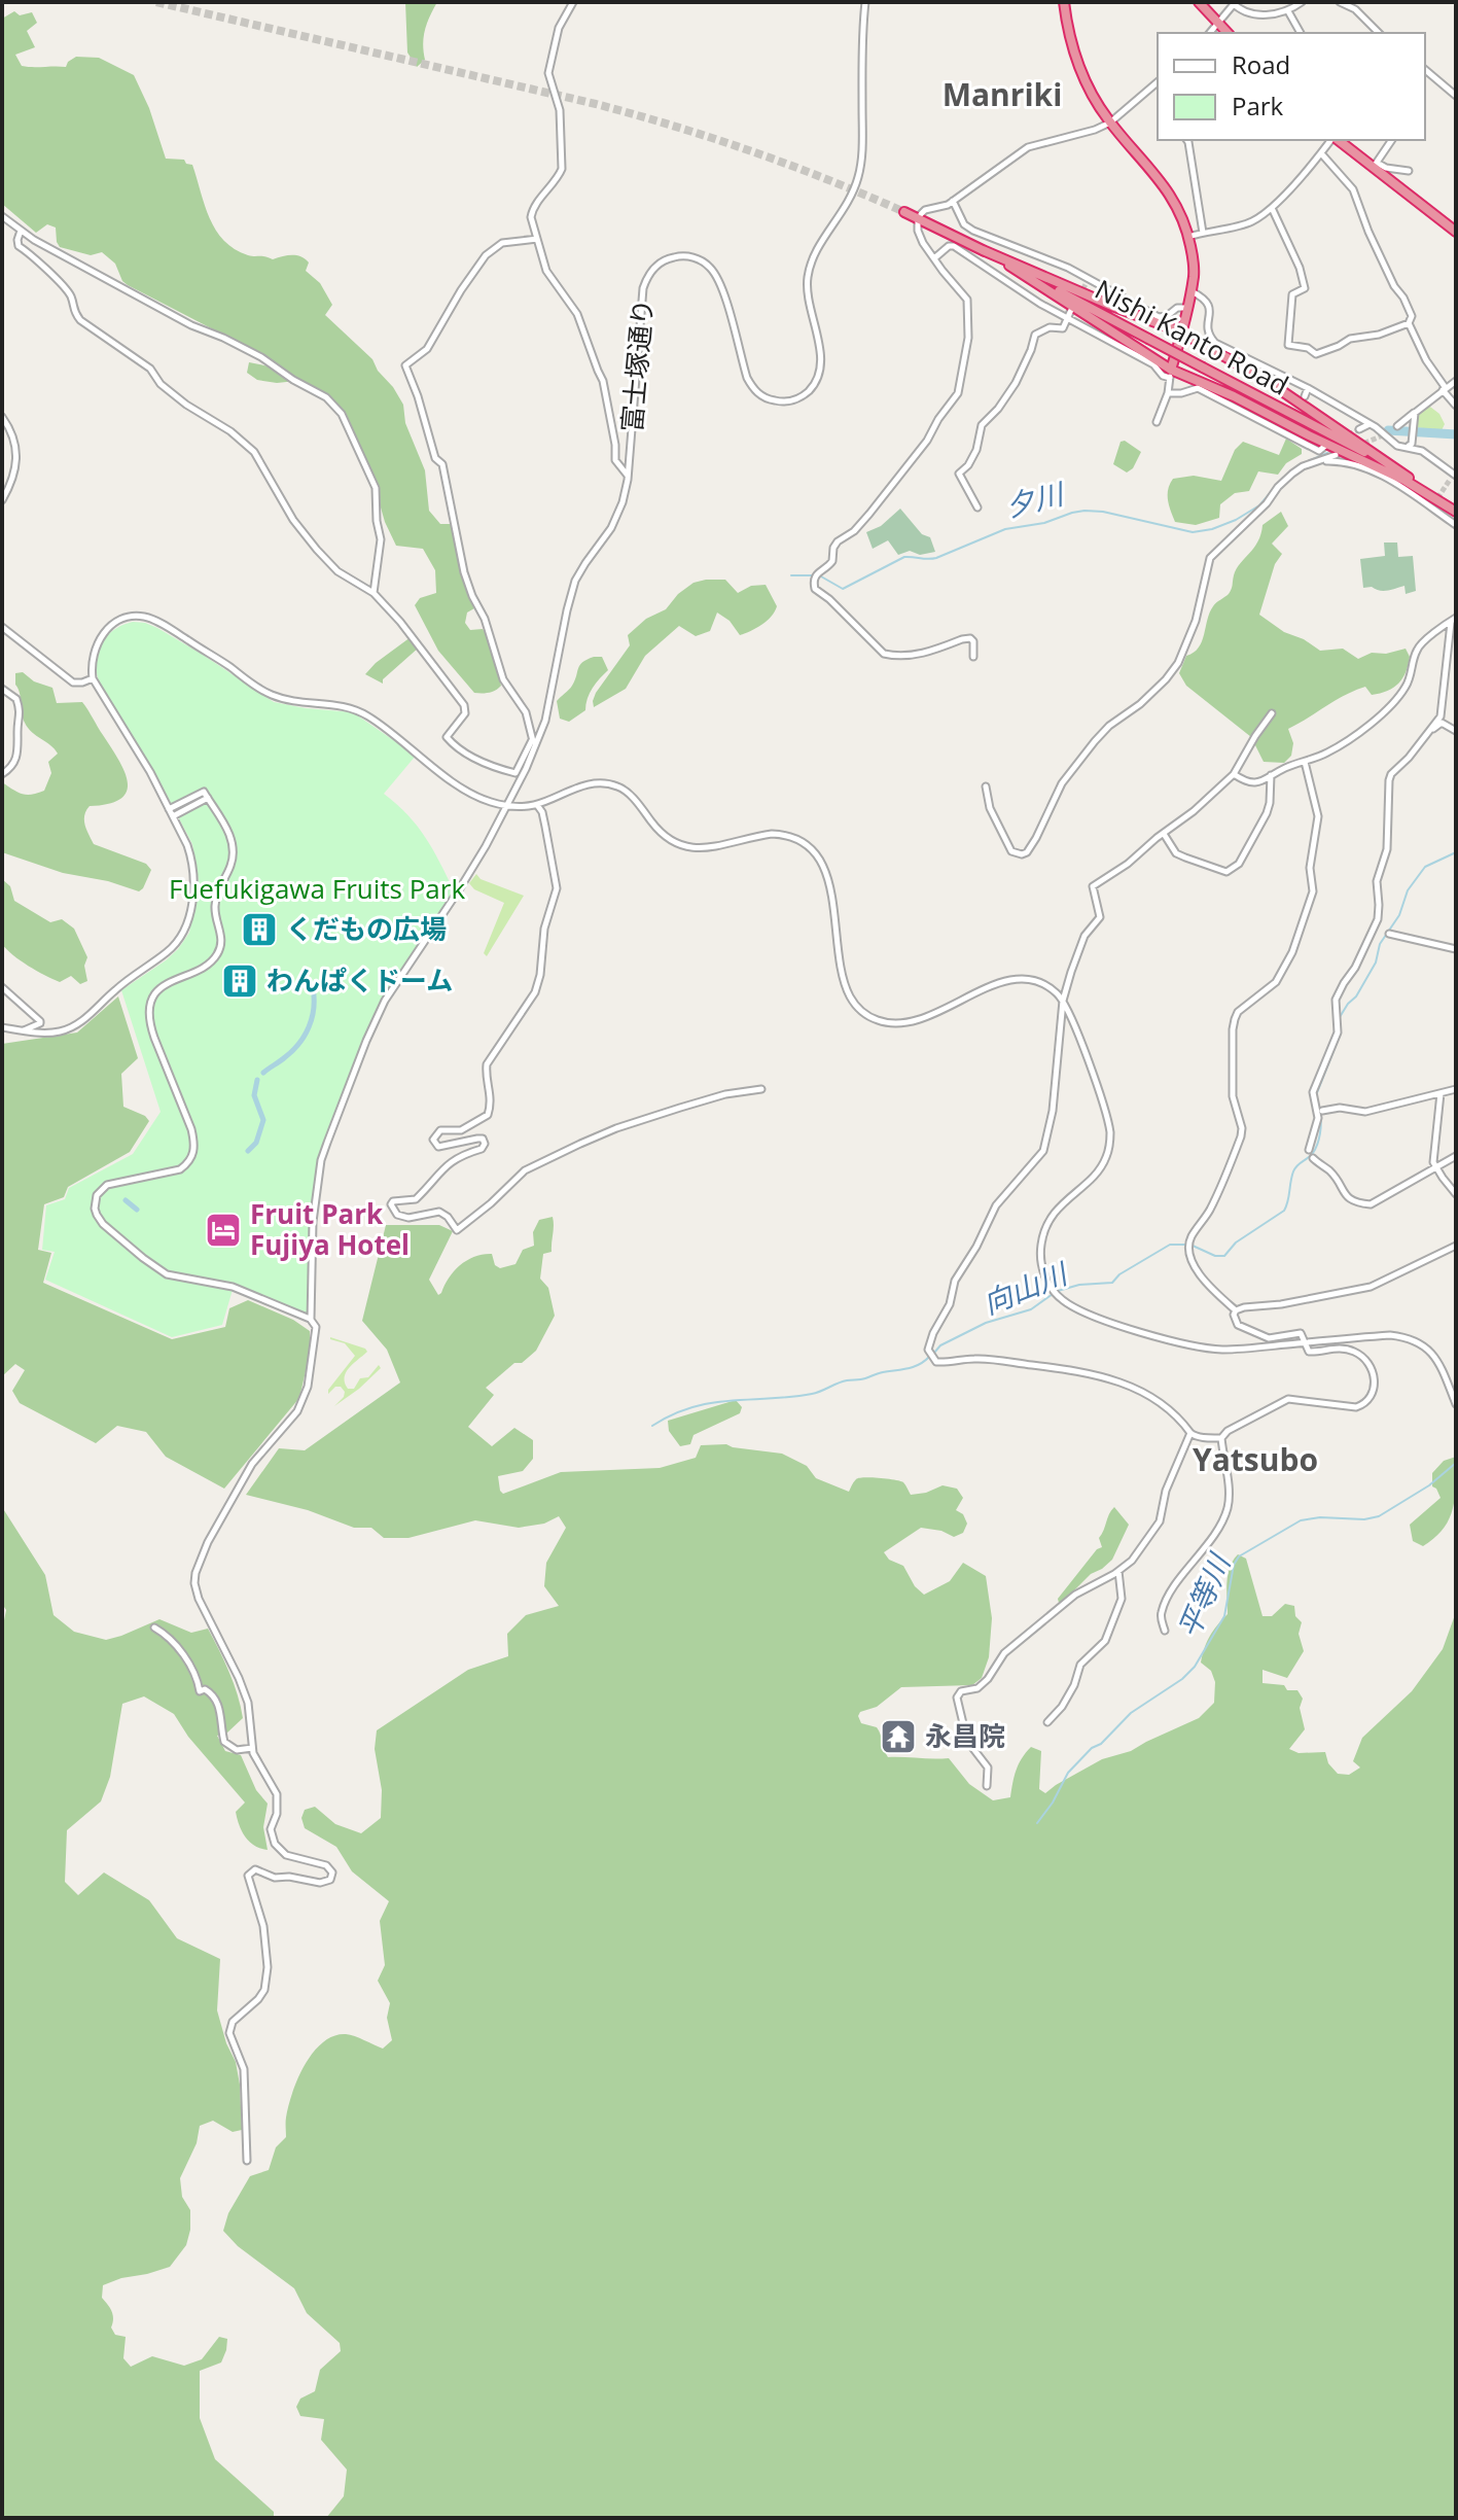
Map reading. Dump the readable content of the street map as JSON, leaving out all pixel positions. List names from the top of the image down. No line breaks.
{"streets":{"highway":["Nishi Kanto Road"],"street":["富士塚通り"]},"districts":["Manriki","Yatsubo"],"water":["夕川","向山川","平等川"],"parks":["Fuefukigawa Fruits Park"],"places":{"building":["くだもの広場","わんぱくドーム"],"hotel":["Fruit Park Fujiya Hotel"],"temple":["永昌院"]},"legend":["Road","Park"]}
